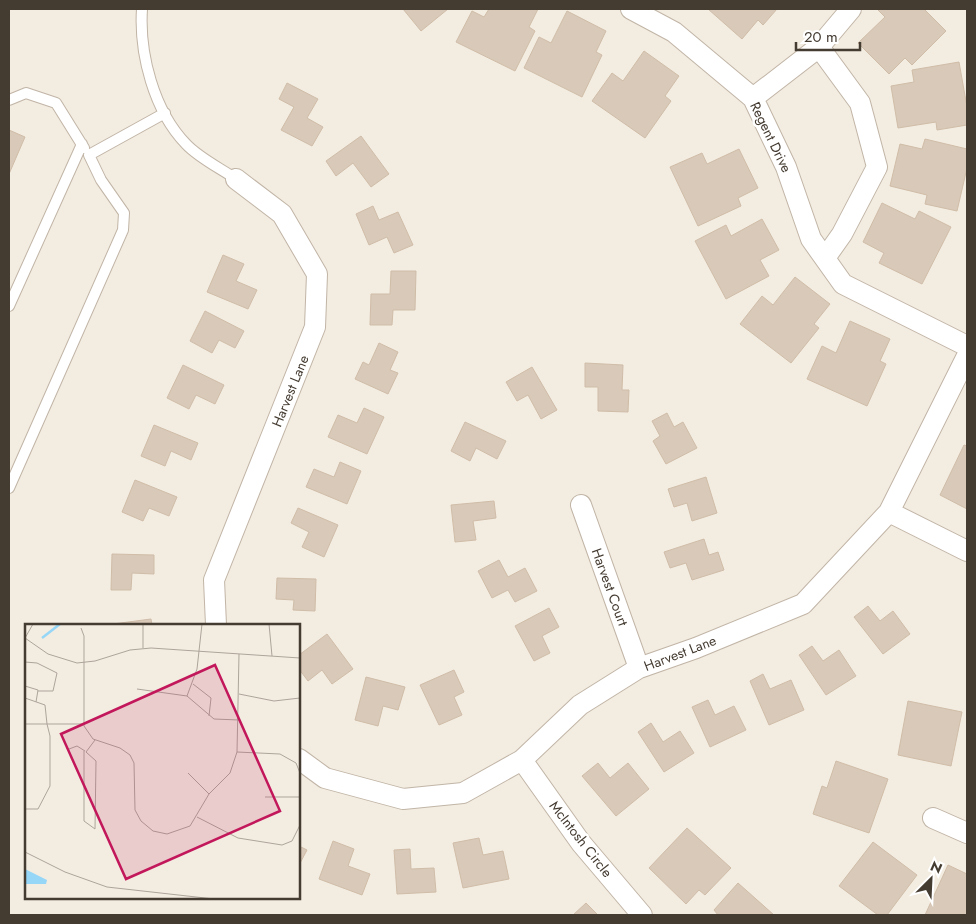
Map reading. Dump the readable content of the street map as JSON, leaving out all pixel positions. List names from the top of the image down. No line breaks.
{"streets":{"street":["Regent Drive","Harvest Lane","Harvest Court","McIntosh Circle"]},"crossings":[["Harvest Lane","Harvest Court"],["Harvest Lane","McIntosh Circle"]],"scale_bar":"20 m","north":"top right"}
